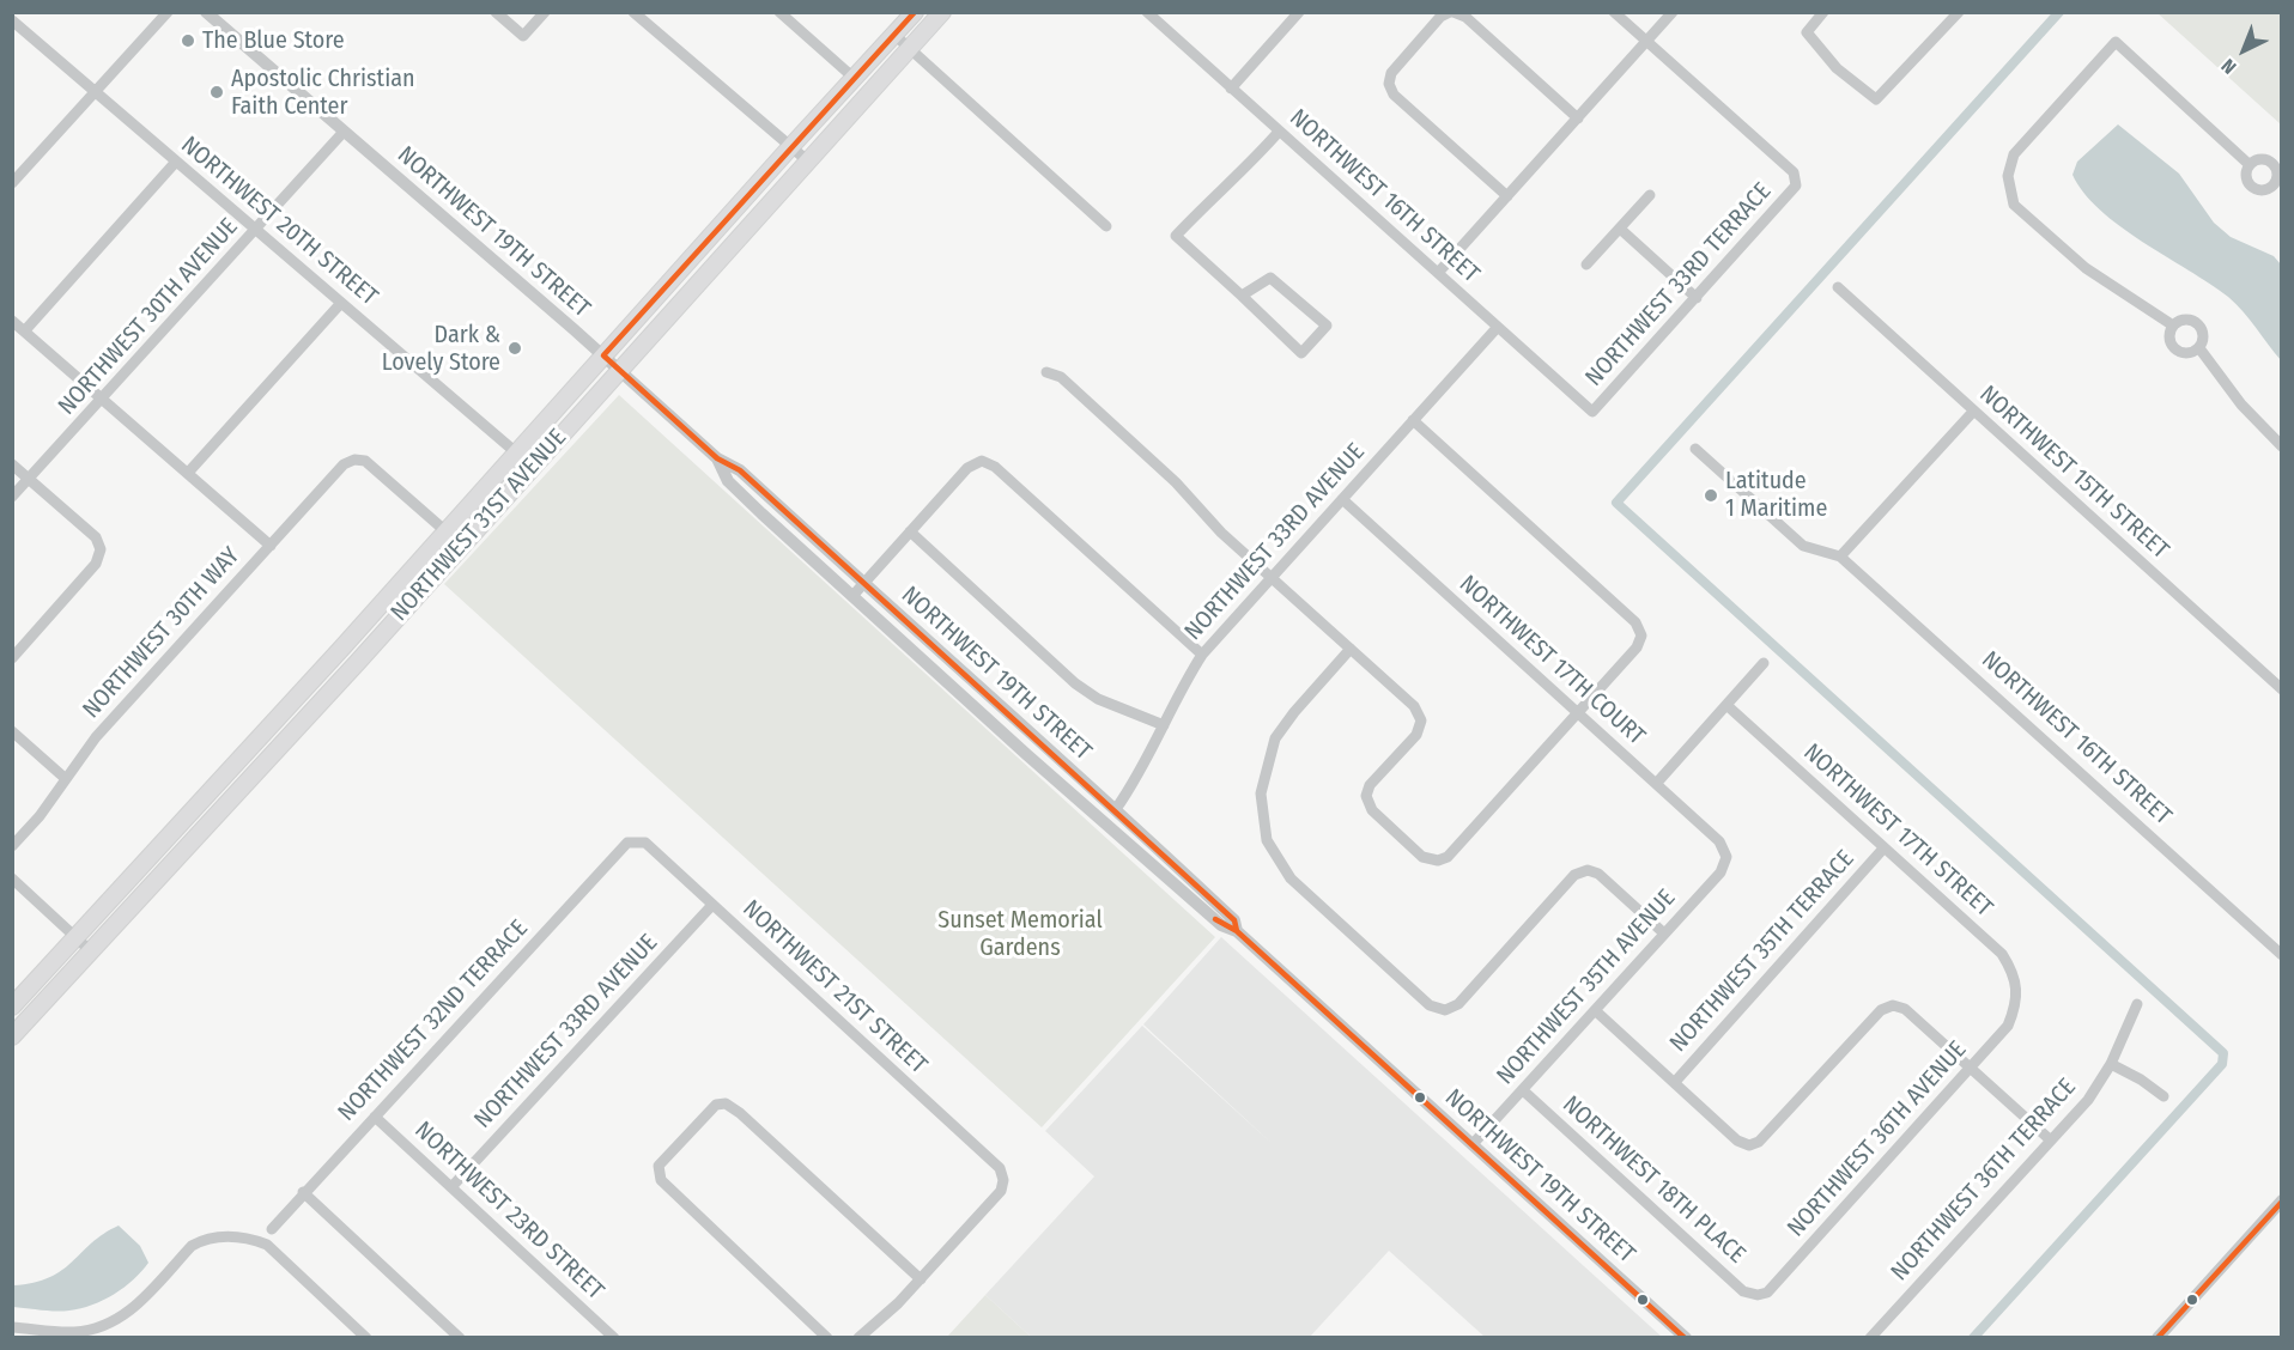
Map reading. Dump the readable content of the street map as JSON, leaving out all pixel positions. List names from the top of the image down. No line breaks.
{"streets":{"main road":["NORTHWEST 31ST AVENUE"],"street":["NORTHWEST 16TH STREET","NORTHWEST 20TH STREET","NORTHWEST 19TH STREET","NORTHWEST 33RD TERRACE","NORTHWEST 30TH AVENUE","NORTHWEST 15TH STREET","NORTHWEST 33RD AVENUE","NORTHWEST 30TH WAY","NORTHWEST 17TH COURT","NORTHWEST 17TH STREET","NORTHWEST 35TH TERRACE","NORTHWEST 21ST STREET","NORTHWEST 35TH AVENUE","NORTHWEST 32ND TERRACE","NORTHWEST 36TH AVENUE","NORTHWEST 18TH PLACE","NORTHWEST 36TH TERRACE","NORTHWEST 23RD STREET"]},"crossings":[["NORTHWEST 16TH STREET","NORTHWEST 33RD TERRACE"],["NORTHWEST 16TH STREET","NORTHWEST 33RD AVENUE"],["NORTHWEST 20TH STREET","NORTHWEST 30TH AVENUE"],["NORTHWEST 20TH STREET","NORTHWEST 31ST AVENUE"],["NORTHWEST 19TH STREET","NORTHWEST 30TH AVENUE"],["NORTHWEST 19TH STREET","NORTHWEST 31ST AVENUE"],["NORTHWEST 19TH STREET","NORTHWEST 33RD AVENUE"],["NORTHWEST 19TH STREET","NORTHWEST 35TH AVENUE"],["NORTHWEST 31ST AVENUE","NORTHWEST 30TH WAY"],["NORTHWEST 33RD AVENUE","NORTHWEST 17TH COURT"],["NORTHWEST 33RD AVENUE","NORTHWEST 21ST STREET"],["NORTHWEST 33RD AVENUE","NORTHWEST 23RD STREET"],["NORTHWEST 17TH COURT","NORTHWEST 35TH AVENUE"],["NORTHWEST 17TH STREET","NORTHWEST 35TH TERRACE"],["NORTHWEST 17TH STREET","NORTHWEST 36TH AVENUE"],["NORTHWEST 21ST STREET","NORTHWEST 32ND TERRACE"],["NORTHWEST 35TH AVENUE","NORTHWEST 18TH PLACE"],["NORTHWEST 32ND TERRACE","NORTHWEST 23RD STREET"],["NORTHWEST 36TH AVENUE","NORTHWEST 18TH PLACE"]],"parks":["Sunset Memorial Gardens"],"places":["The Blue Store","Apostolic Christian Faith Center","Dark & Lovely Store","Latitude 1 Maritime"],"north":"bottom left"}
